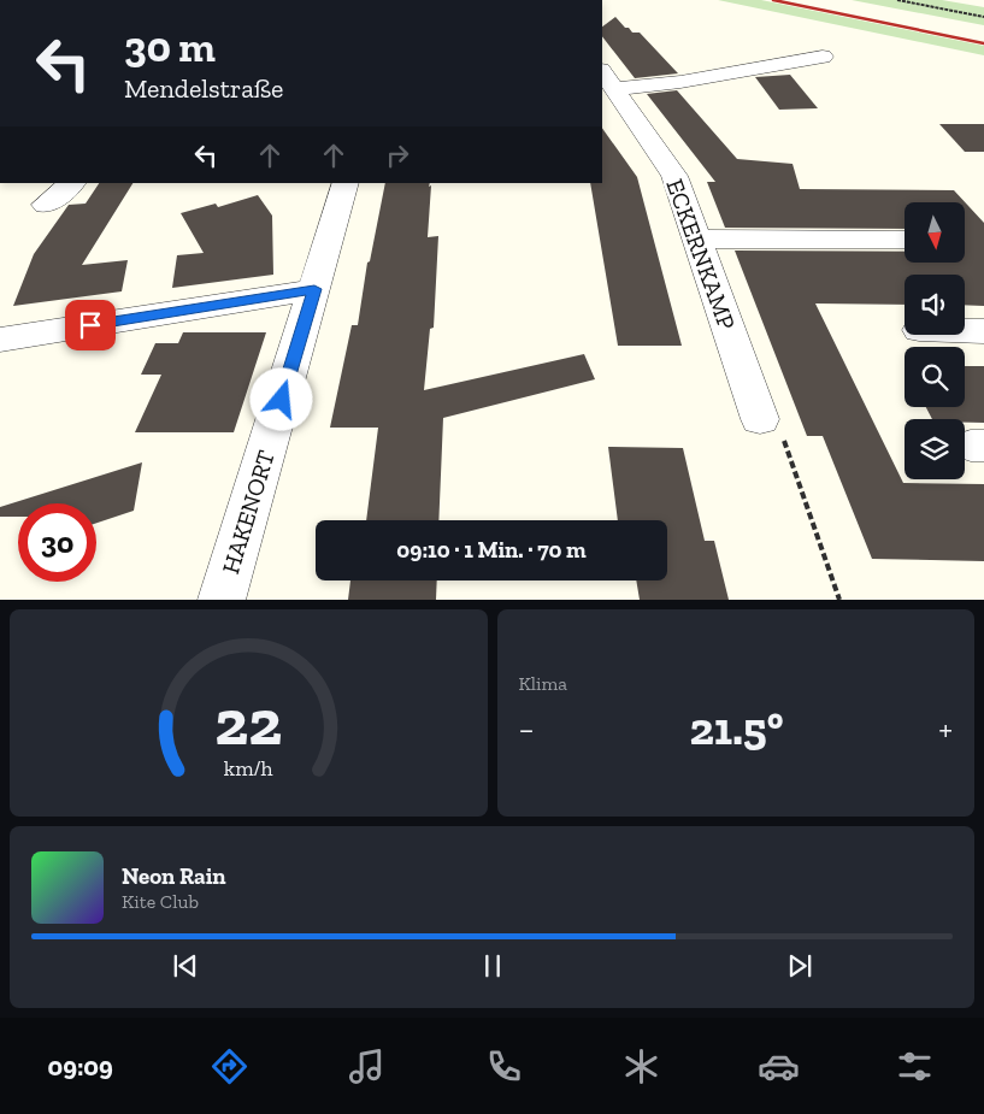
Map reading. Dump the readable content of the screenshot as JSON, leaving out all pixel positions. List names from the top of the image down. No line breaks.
{"streets":{"street":["ECKERNKAMP","HAKENORT"]},"north":"bottom","page":{"turn":["30 m","Mendelstraße"],"limit":"30","trip":"09:10 · 1 Min. · 70 m","tile":"Klima","heat":["−","21.5°","+"],"song":["Neon Rain","Kite Club"],"tabs":"09:09","gauge":["22","km/h"]}}
